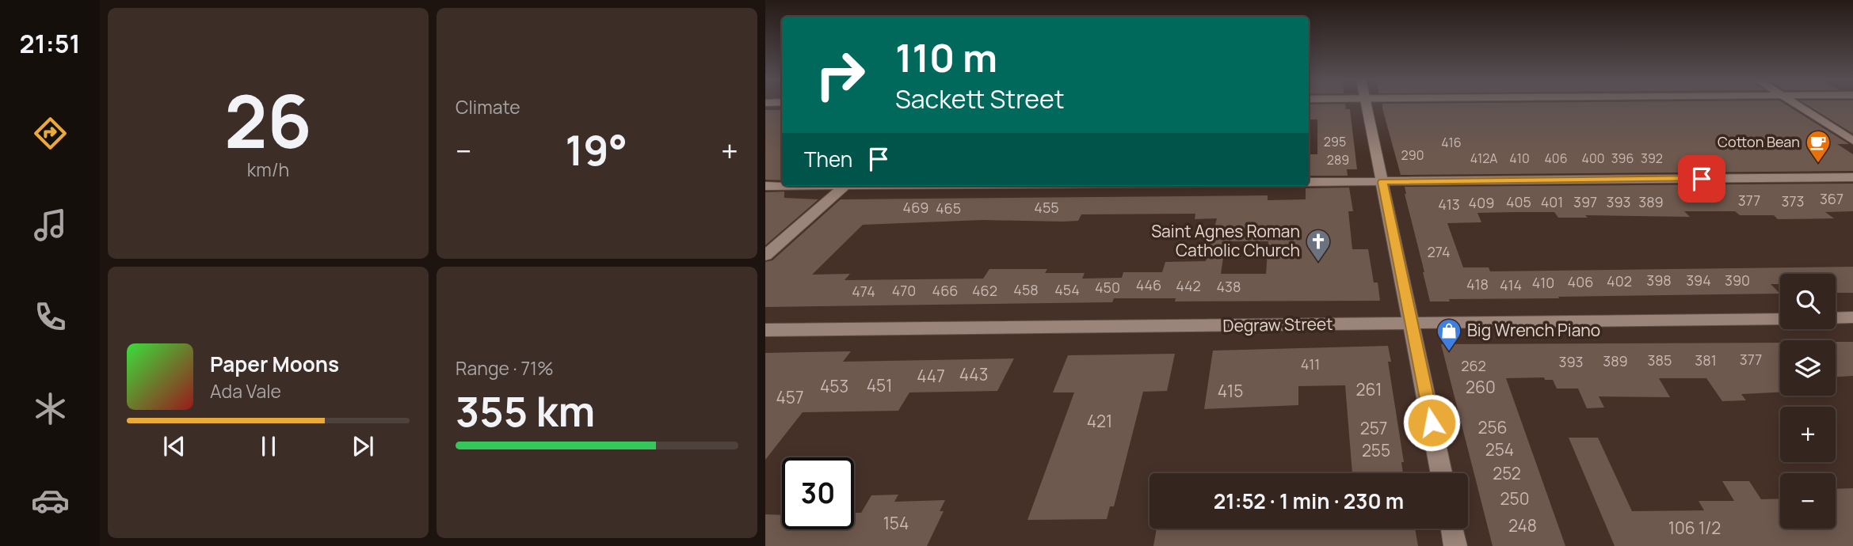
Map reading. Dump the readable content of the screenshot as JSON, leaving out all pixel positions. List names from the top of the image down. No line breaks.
{"streets":{"street":["Degraw Street"]},"places":{"cafe":["Cotton Bean"],"church":["Saint Agnes Roman Catholic Church"],"shop":["Big Wrench Piano"]},"house_numbers":["295","416","290","412A","410","406","400","396","392","289","367","377","373","405","401","397","393","389","409","413","469","455","465","274","398","394","390","402","406","410","418","446","414","442","438","450","458","454","470","466","462","474","377","385","381","389","393","411","262","443","447","451","453","260","261","415","457","421","256","257","254","255","252","250","154","248","106 1/2"],"page":{"tabs":"21:51","tile":[["26","km/h"],"Climate",["Range · 71%","355 km"]],"turn":["110 m","Sackett Street"],"heat":["−","19°","+"],"then":"Then","map_buttons":["+","−"],"song":["Paper Moons","Ada Vale"],"limit":"30","trip":"21:52 · 1 min · 230 m"}}
